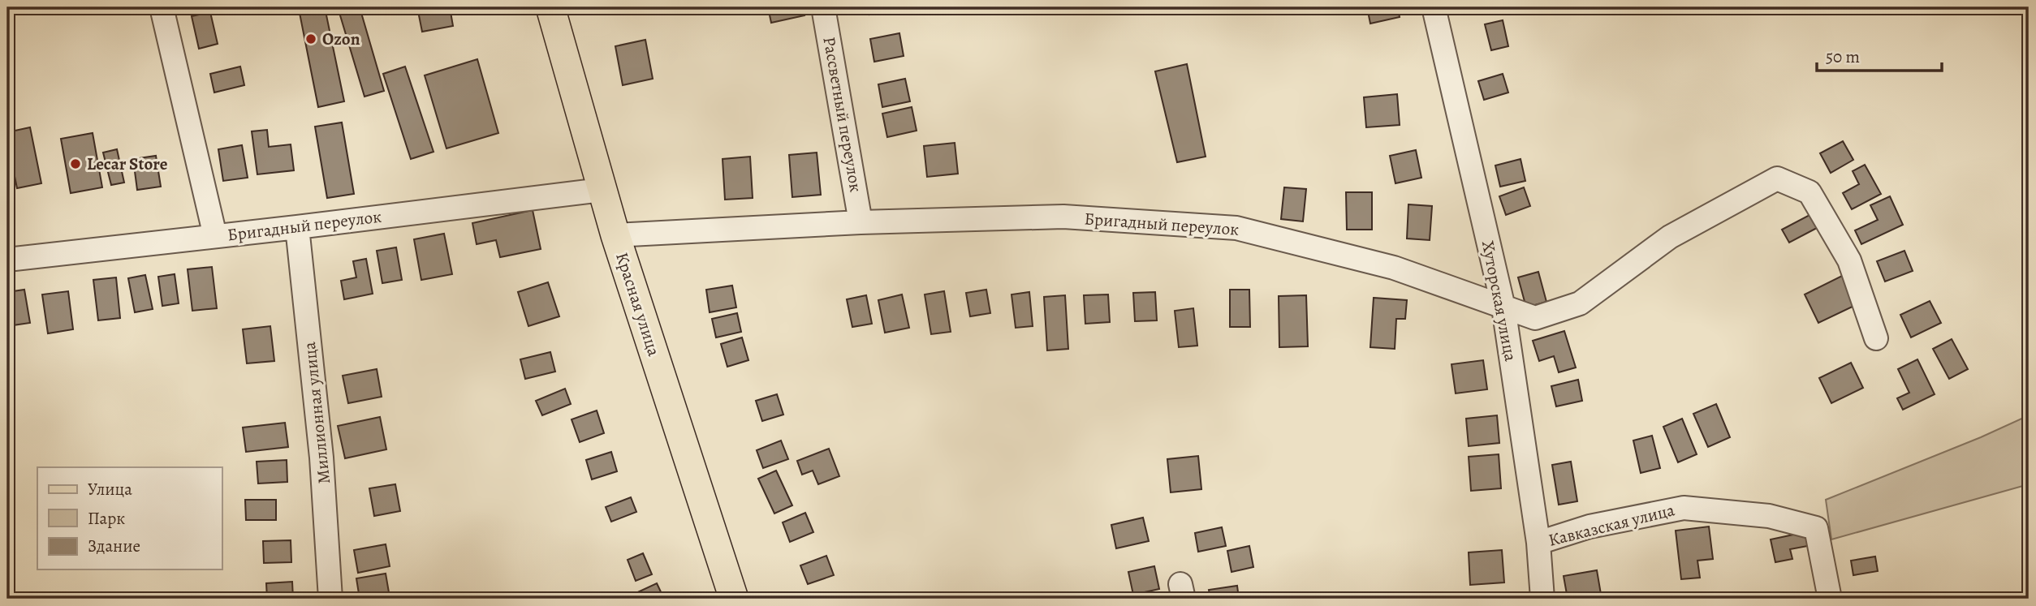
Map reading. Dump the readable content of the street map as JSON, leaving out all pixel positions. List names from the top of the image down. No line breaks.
{"streets":{"main road":["Красная улица"],"street":["Рассветный переулок","Бригадный переулок","Хуторская улица","Миллионная улица","Кавказская улица"]},"crossings":[["Рассветный переулок","Бригадный переулок"],["Бригадный переулок","Хуторская улица"],["Бригадный переулок","Красная улица"],["Бригадный переулок","Миллионная улица"],["Хуторская улица","Кавказская улица"]],"places":["Ozon","Lecar Store"],"legend":["Улица","Парк","Здание"],"scale_bar":"50 m"}
